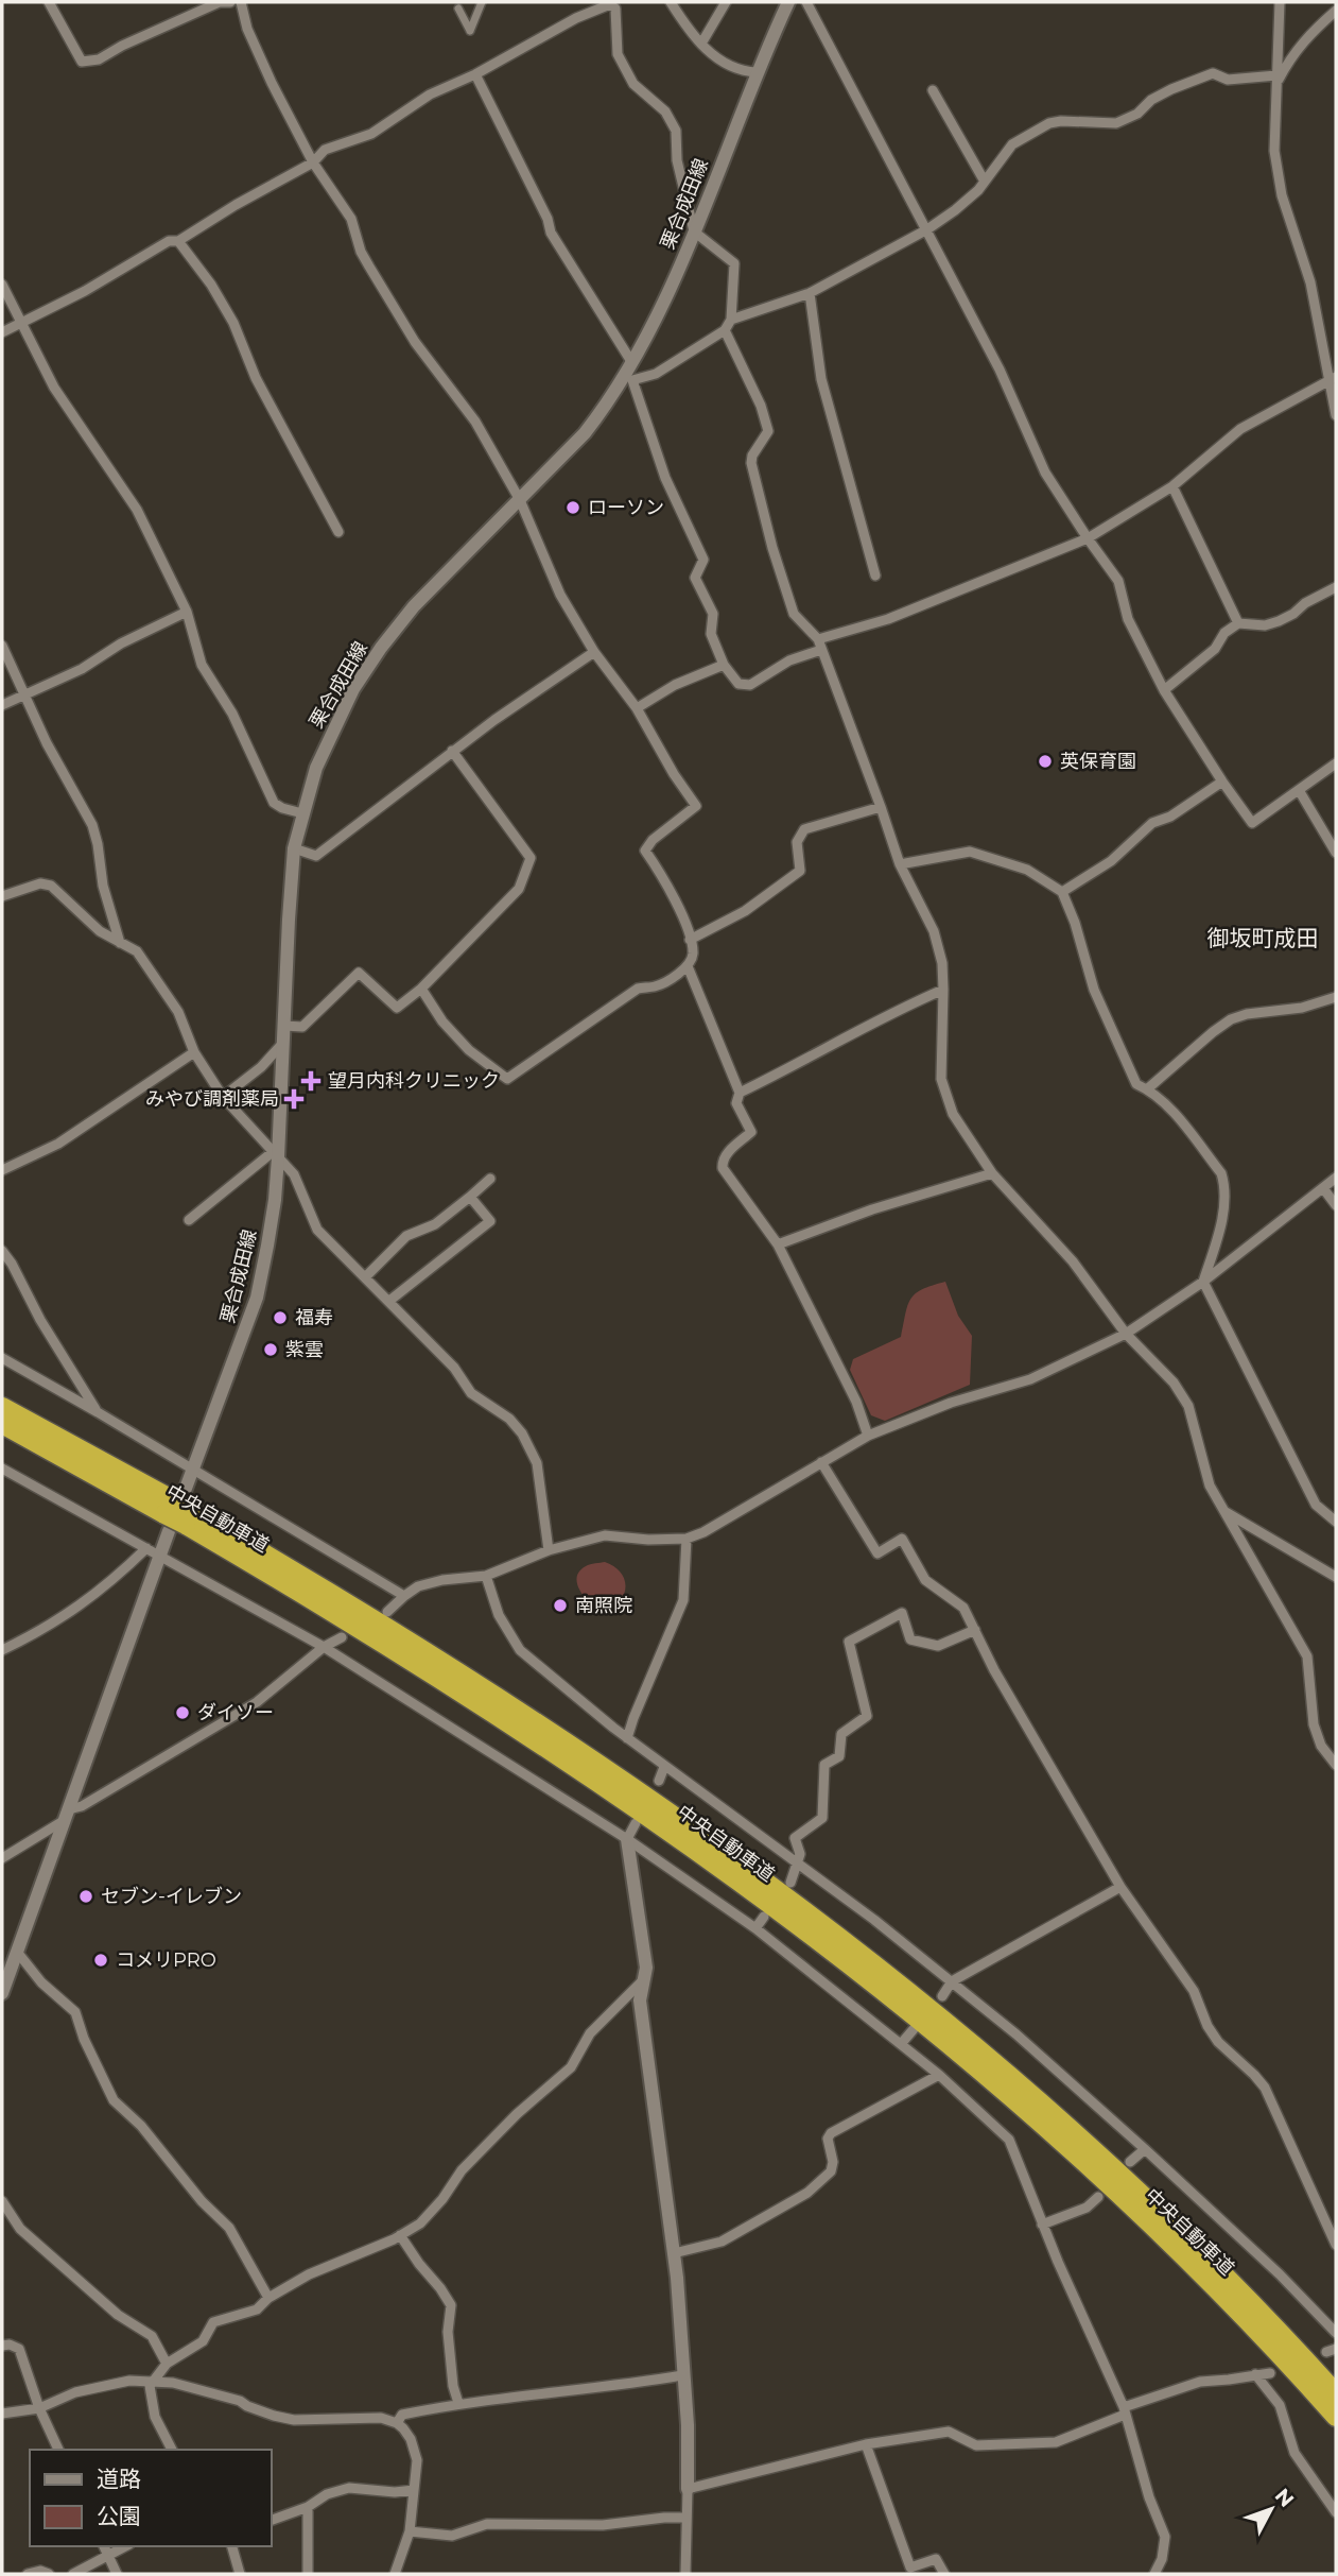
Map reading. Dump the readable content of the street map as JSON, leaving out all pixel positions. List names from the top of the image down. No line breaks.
{"streets":{"highway":["中央自動車道"],"main road":["栗合成田線"]},"crossings":[["栗合成田線","中央自動車道"]],"districts":["御坂町成田"],"places":{"other":["ローソン","英保育園","福寿","紫雲","南照院","ダイソー","セブン-イレブン","コメリPRO"],"health":["望月内科クリニック","みやび調剤薬局"]},"legend":["道路","公園"],"north":"top right"}
